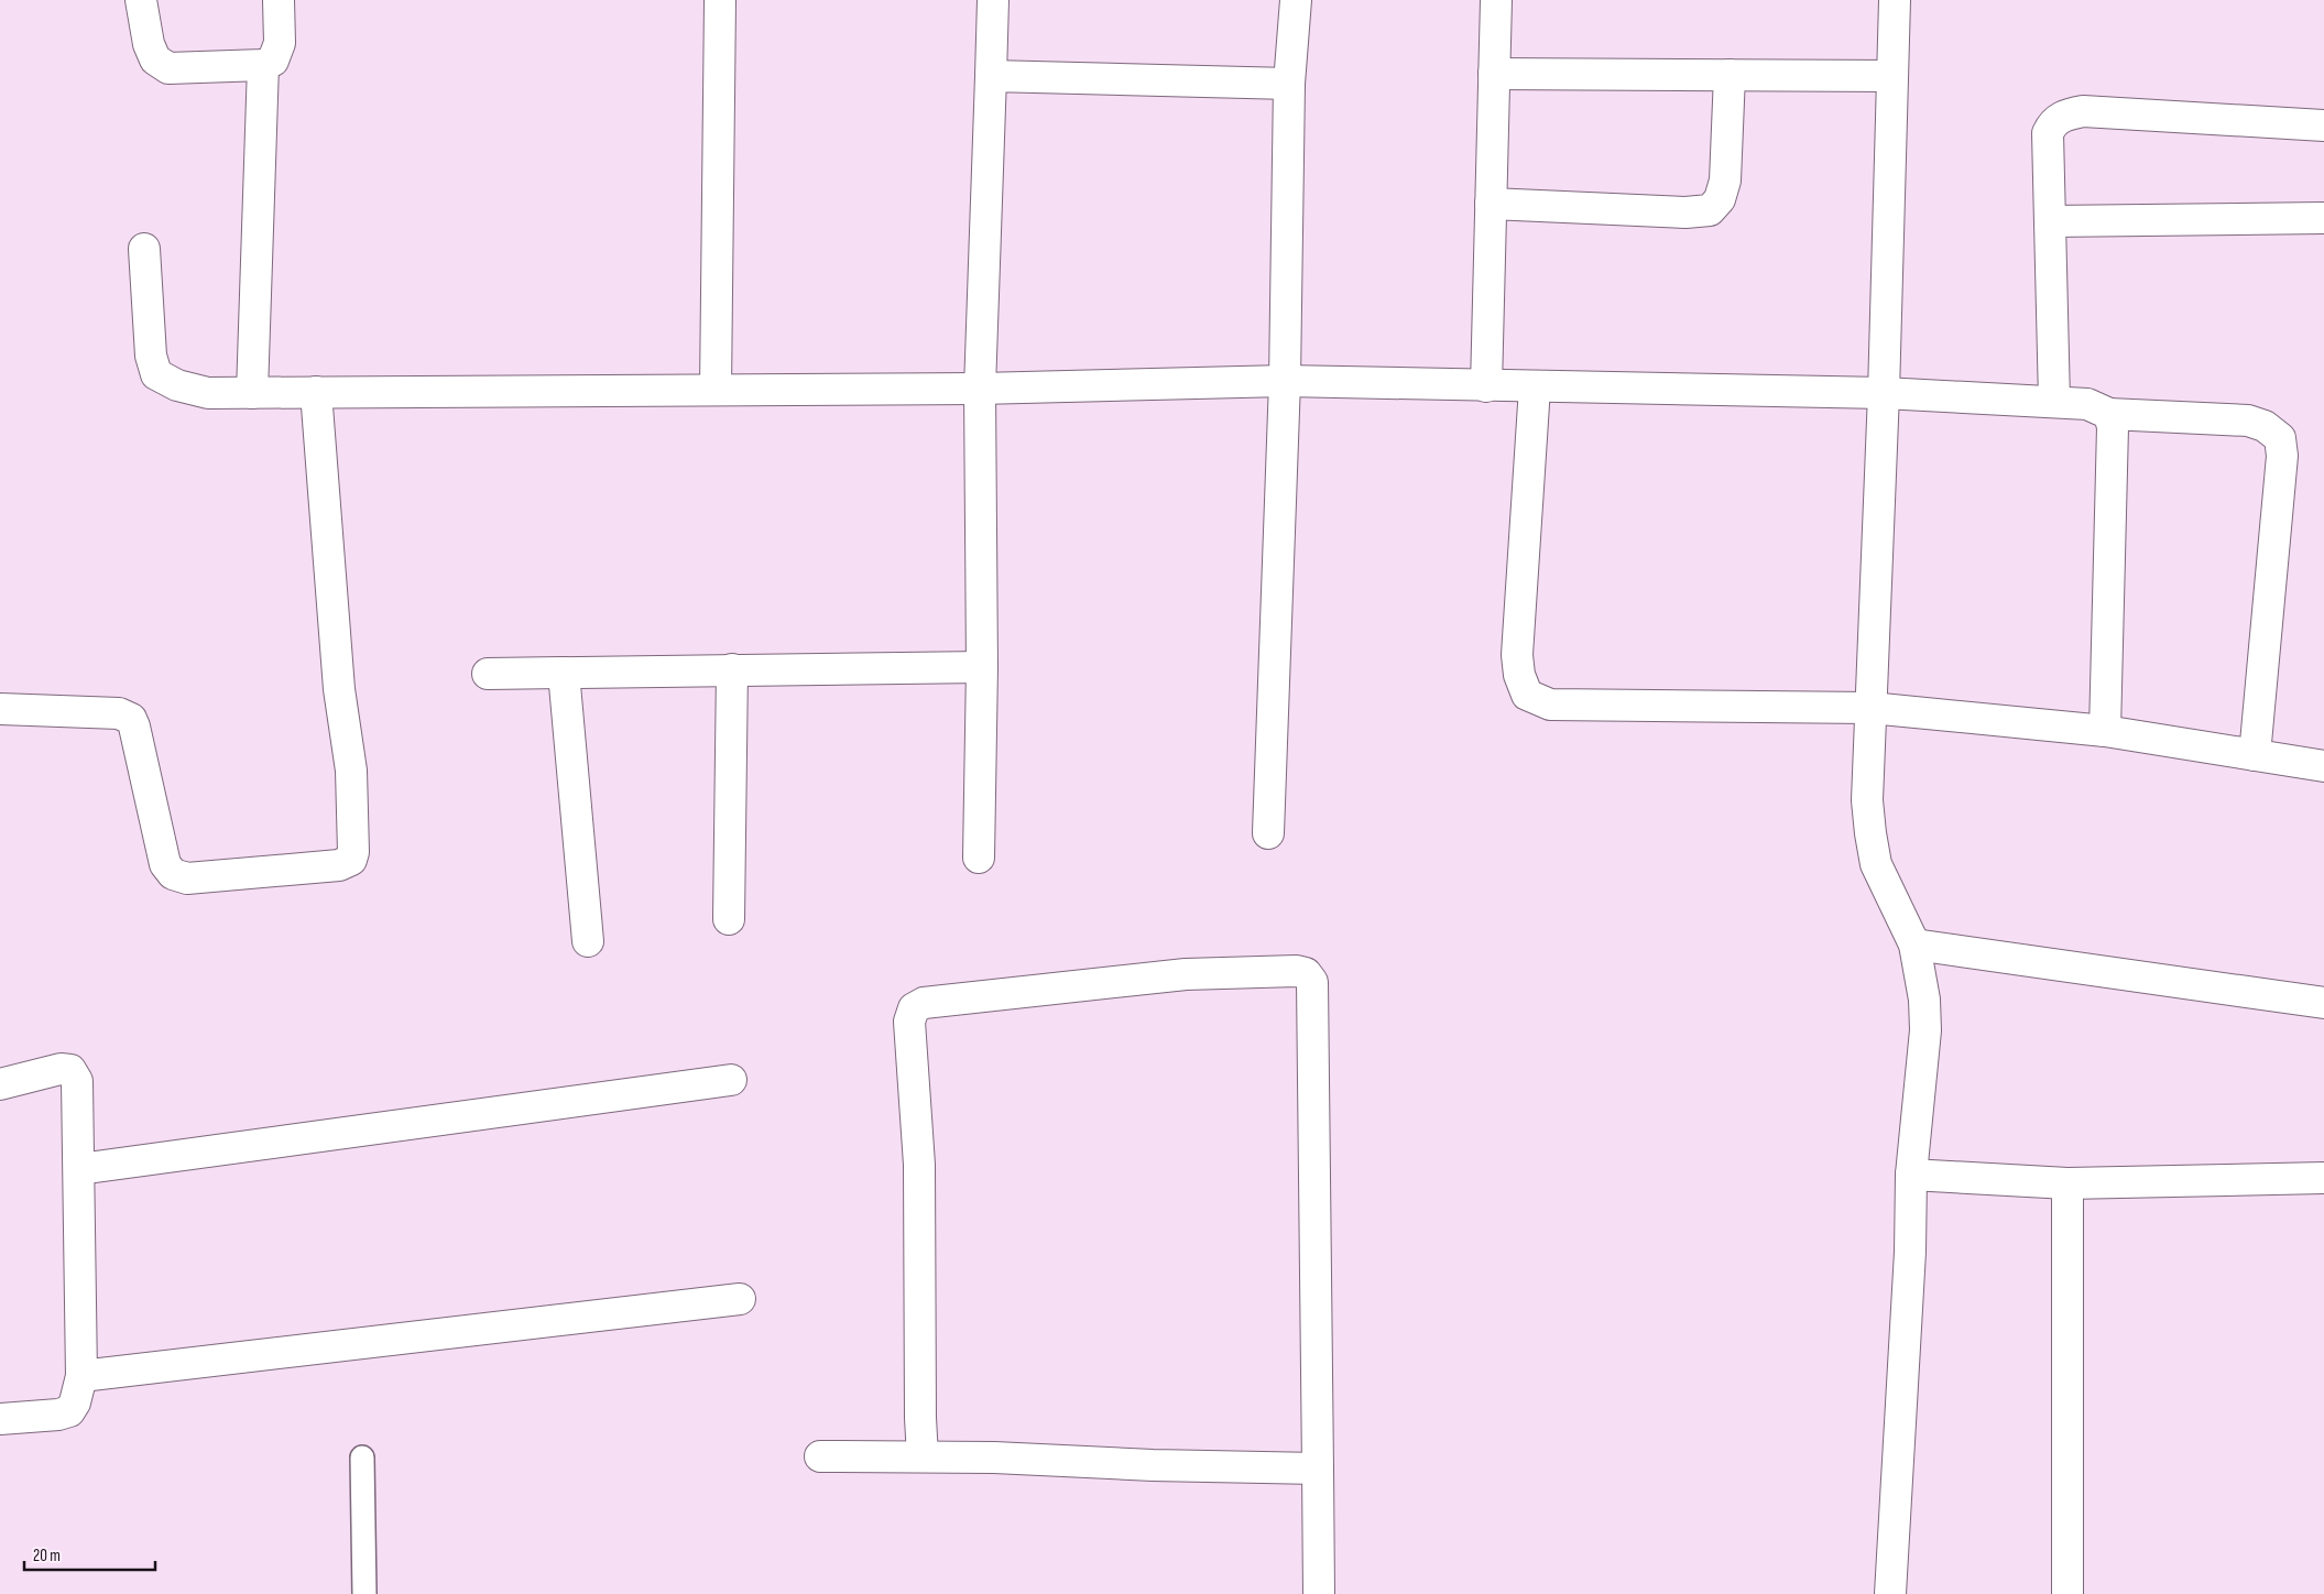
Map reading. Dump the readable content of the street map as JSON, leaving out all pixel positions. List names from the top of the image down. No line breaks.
{"scale_bar":"20 m"}
